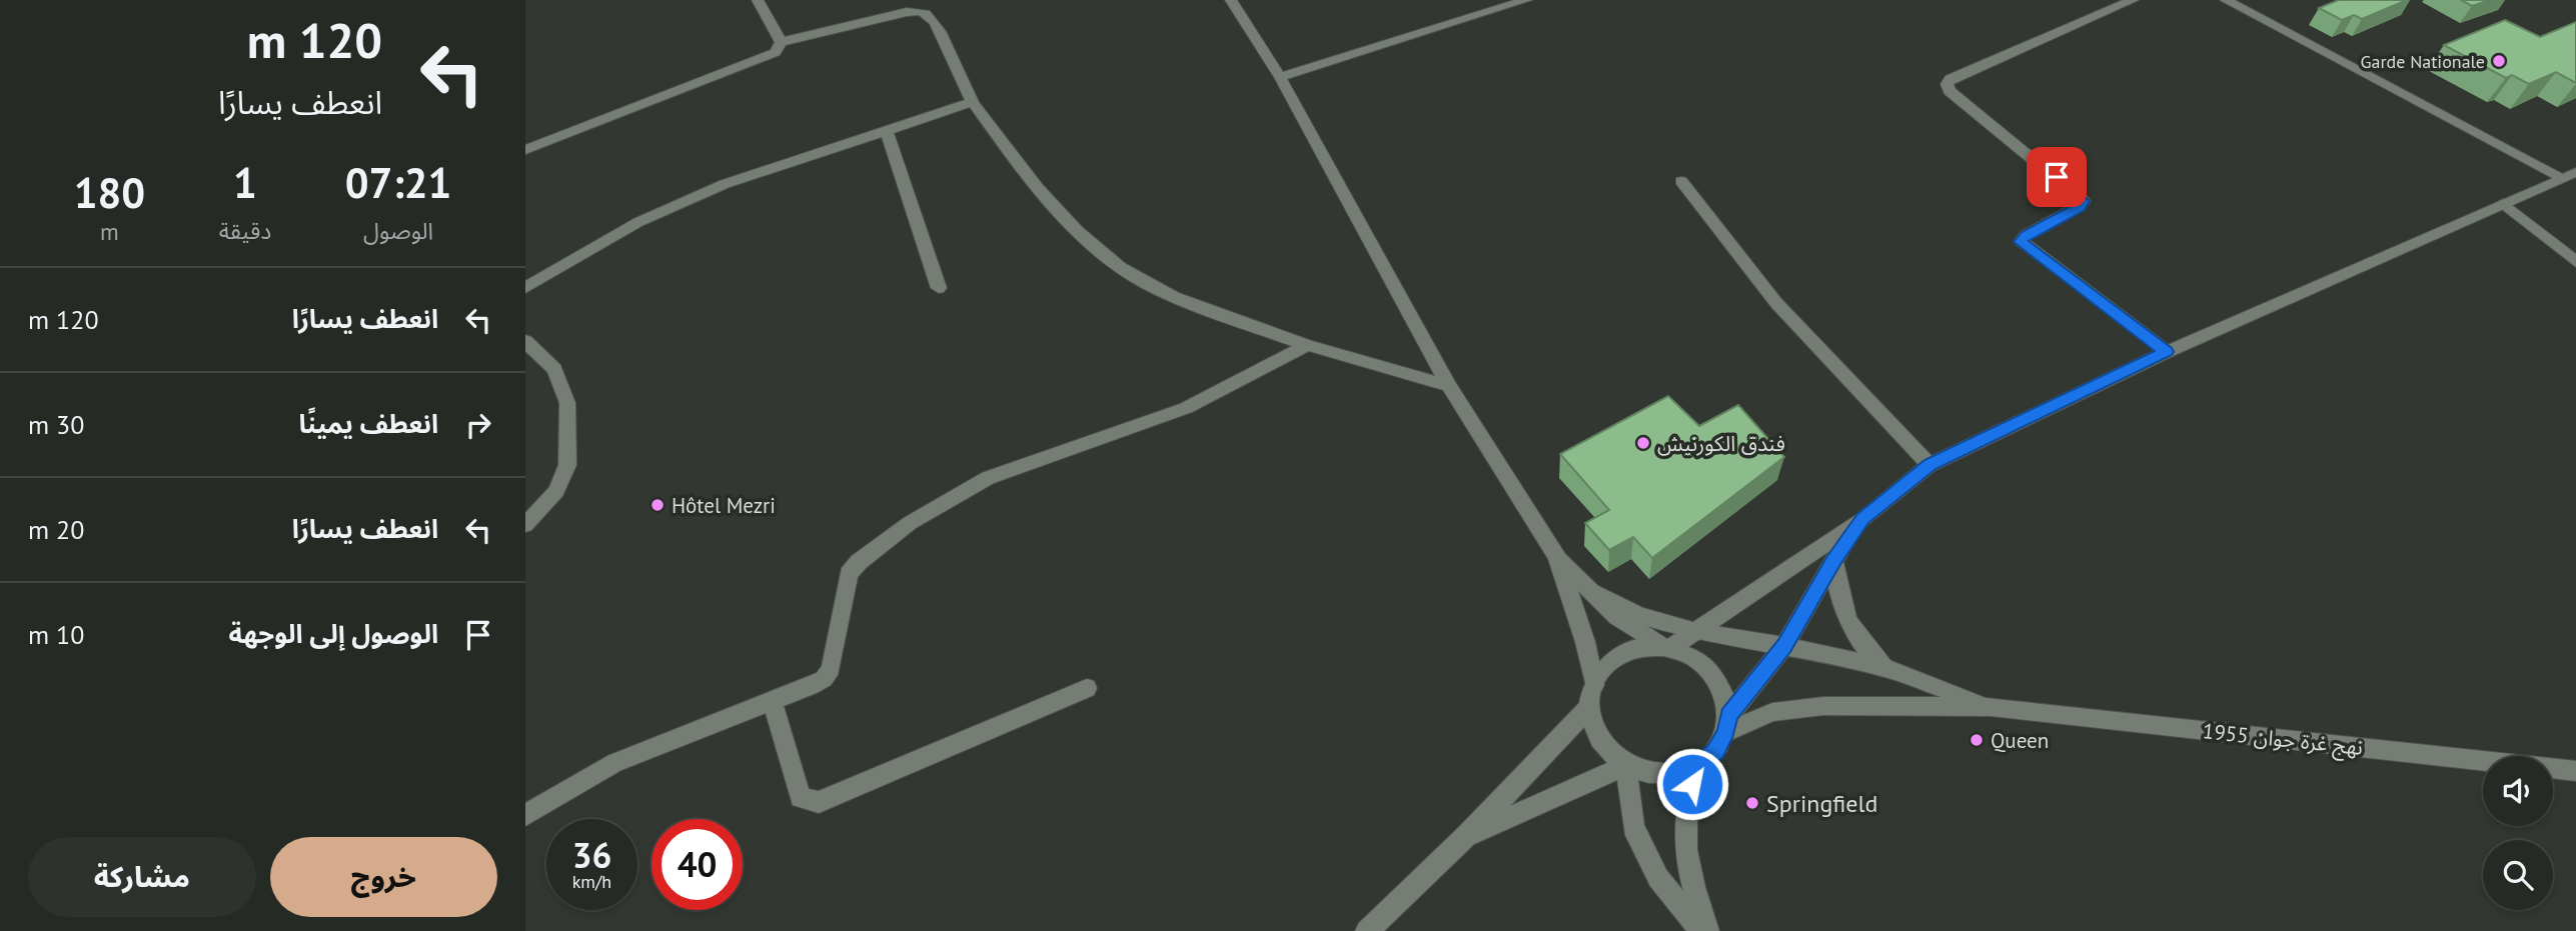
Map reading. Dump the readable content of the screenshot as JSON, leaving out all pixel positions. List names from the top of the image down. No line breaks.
{"streets":{"street":["نهج غرة جوان 1955"]},"places":["Garde Nationale","فندق الكورنيش","Hôtel Mezri","Queen","Springfield"],"page":{"turn":["120 m","انعطف يسارًا"],"eta":["07:21","الوصول","1","دقيقة","180","m"],"list":[{"name":"انعطف يسارًا","value":"120 m"},{"name":"انعطف يمينًا","value":"30 m"},{"name":"انعطف يسارًا","value":"20 m"},{"name":"الوصول إلى الوجهة","value":"10 m"}],"speed":"36 km/h","limit":"40","buttons":["خروج","مشاركة"]}}
